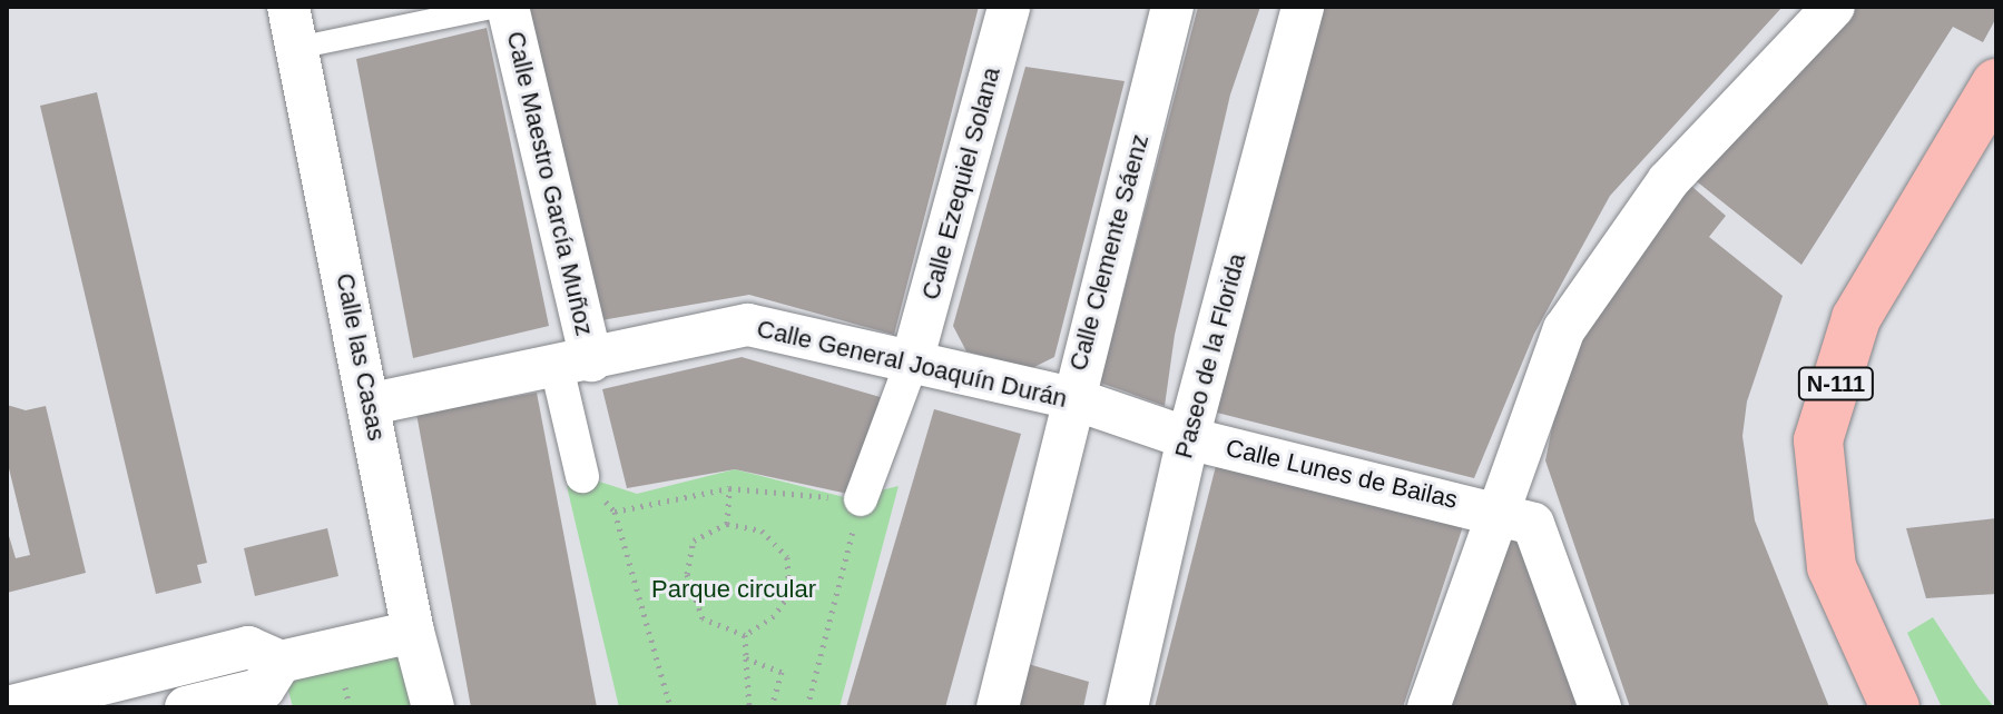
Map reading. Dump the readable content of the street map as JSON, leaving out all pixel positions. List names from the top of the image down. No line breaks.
{"streets":{"main road":["N-111"],"street":["Calle Maestro García Muñoz","Calle Ezequiel Solana","Calle Clemente Sáenz","Paseo de la Florida","Calle las Casas","Calle General Joaquín Durán","Calle Lunes de Bailas"]},"crossings":[["Calle Maestro García Muñoz","Calle General Joaquín Durán"],["Calle Ezequiel Solana","Calle General Joaquín Durán"],["Calle Clemente Sáenz","Calle General Joaquín Durán"],["Paseo de la Florida","Calle General Joaquín Durán"],["Paseo de la Florida","Calle Lunes de Bailas"],["Calle las Casas","Calle General Joaquín Durán"],["Calle General Joaquín Durán","Calle Lunes de Bailas"]],"parks":["Parque circular"]}
